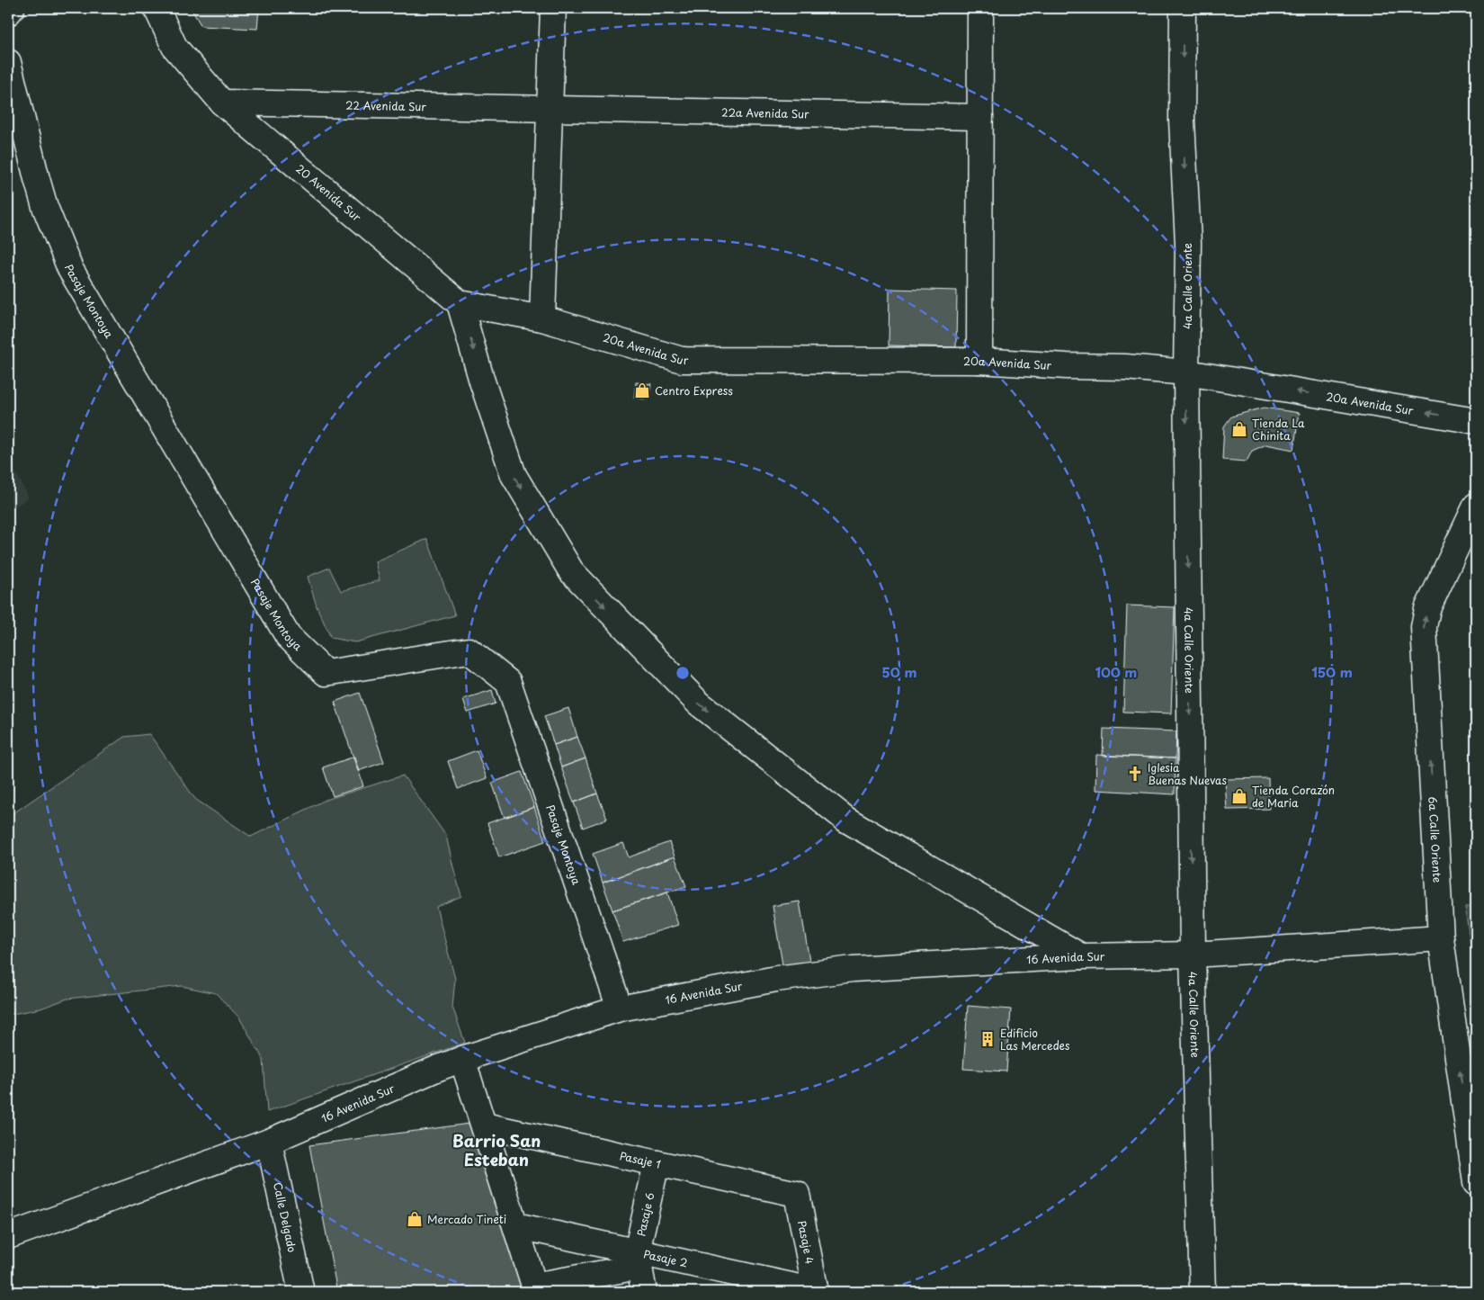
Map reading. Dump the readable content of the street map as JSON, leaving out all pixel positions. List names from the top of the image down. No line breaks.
{"streets":{"street":["22 Avenida Sur","22a Avenida Sur","20 Avenida Sur","4a Calle Oriente","Pasaje Montoya","20a Avenida Sur","6a Calle Oriente","16 Avenida Sur","Pasaje 1","Pasaje 6","Calle Delgado","Pasaje 4","Pasaje 2"]},"crossings":[["22 Avenida Sur","22a Avenida Sur"],["22 Avenida Sur","20 Avenida Sur"],["20 Avenida Sur","20a Avenida Sur"],["4a Calle Oriente","20a Avenida Sur"],["4a Calle Oriente","16 Avenida Sur"],["Pasaje Montoya","16 Avenida Sur"],["6a Calle Oriente","16 Avenida Sur"],["16 Avenida Sur","Calle Delgado"],["Pasaje 1","Pasaje 6"],["Pasaje 1","Pasaje 4"],["Pasaje 6","Pasaje 2"],["Pasaje 4","Pasaje 2"]],"one_way":["6a Calle Oriente"],"districts":["Barrio San Esteban"],"places":{"shop":["Centro Express","Tienda La Chinita","Tienda Corazón de Maria","Mercado Tineti"],"church":["Iglesia Buenas Nuevas"],"building":["Edificio Las Mercedes"]},"rings":["50 m","100 m","150 m"]}
